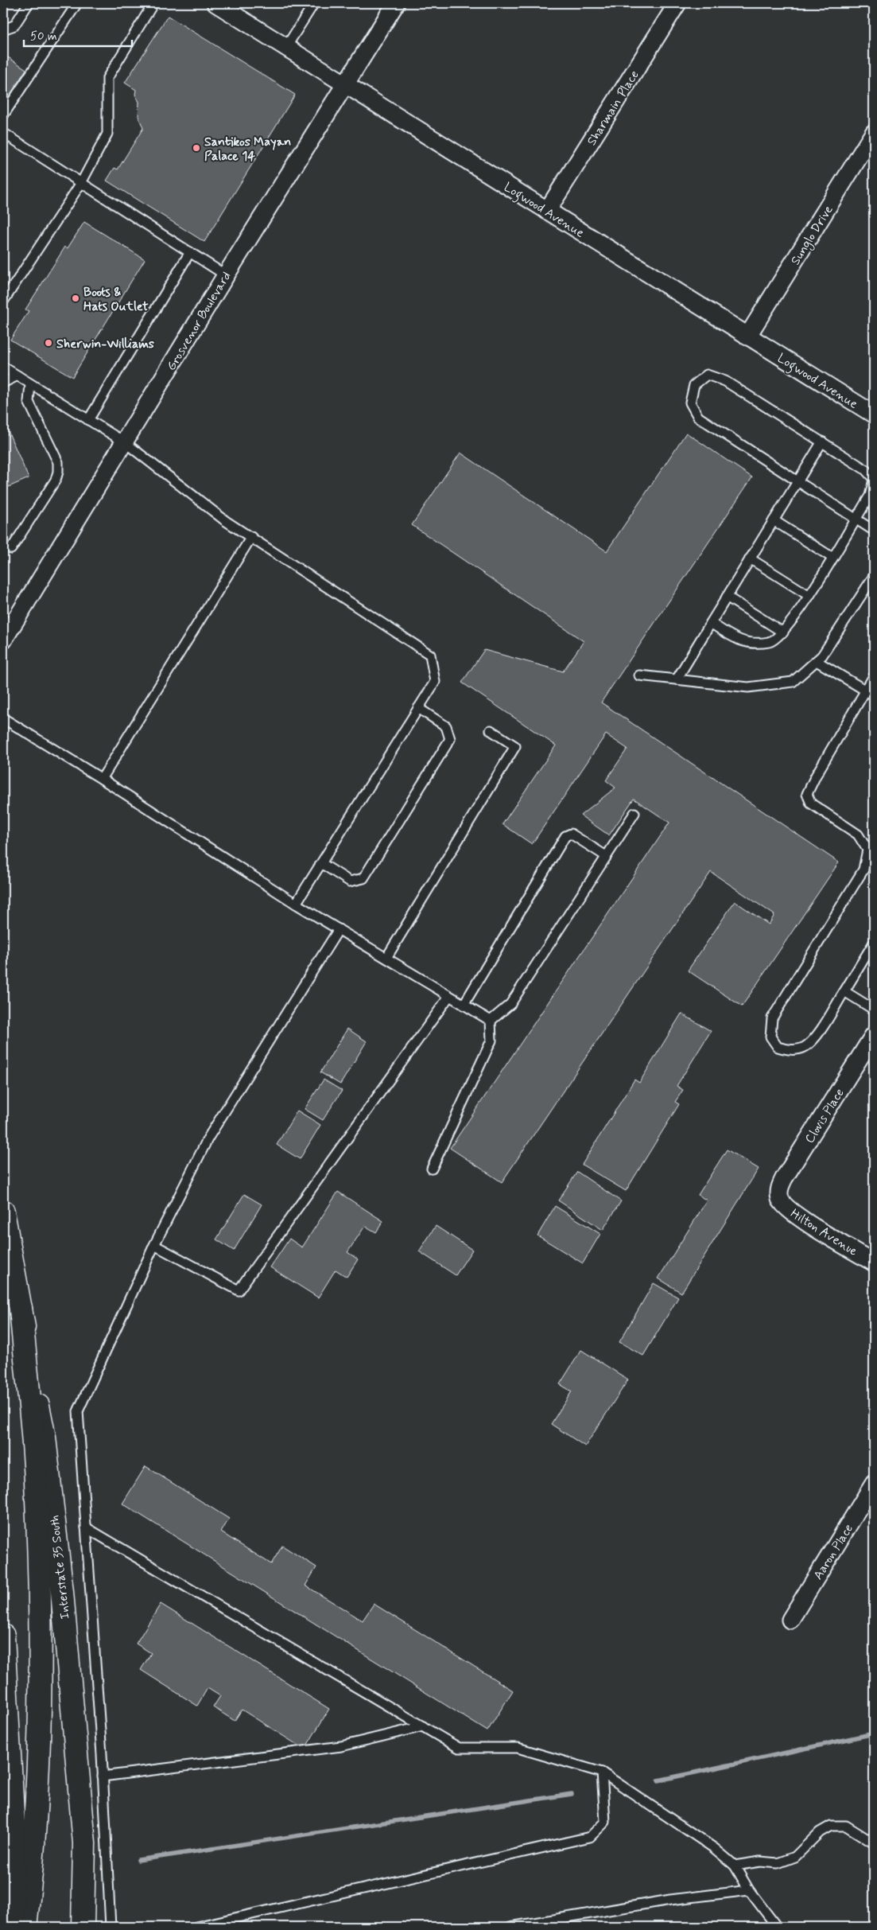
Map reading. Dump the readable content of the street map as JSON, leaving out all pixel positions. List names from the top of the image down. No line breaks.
{"streets":{"main road":["Interstate 35 South"],"street":["Sharmain Place","Logwood Avenue","Sunglo Drive","Grosvenor Boulevard","Clovis Place","Hilton Avenue","Aaron Place"]},"crossings":[["Sharmain Place","Logwood Avenue"],["Logwood Avenue","Sunglo Drive"],["Logwood Avenue","Grosvenor Boulevard"],["Clovis Place","Hilton Avenue"]],"places":["Santikos Mayan Palace 14","Boots & Hats Outlet","Sherwin-Williams"],"scale_bar":"50 m"}
